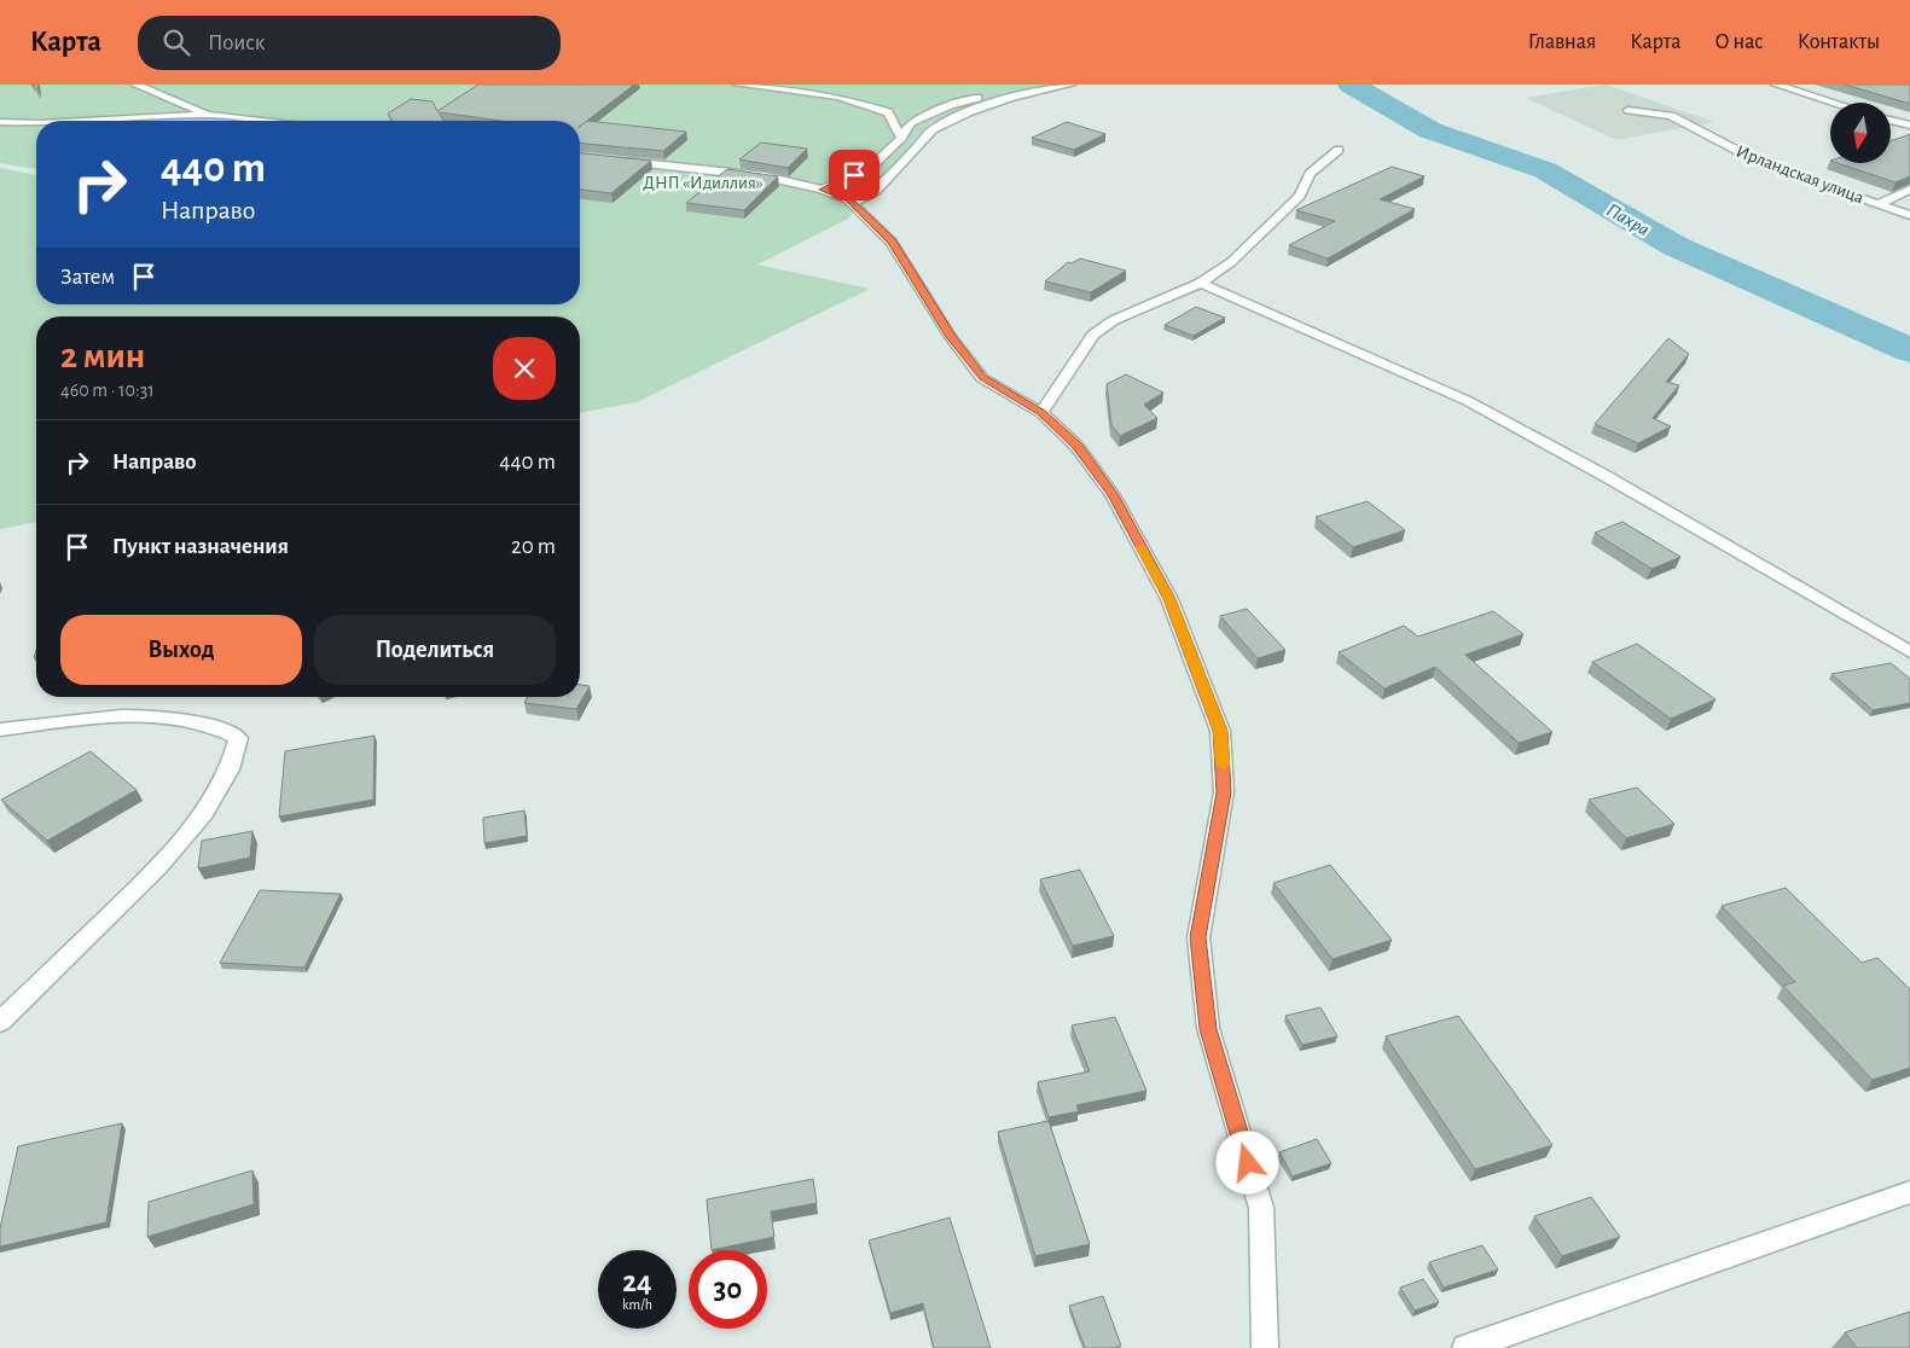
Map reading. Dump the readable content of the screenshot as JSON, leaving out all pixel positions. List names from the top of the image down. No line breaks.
{"streets":{"street":["Ирландская улица"]},"water":["Пахра"],"parks":["ДНП «Идиллия»"],"north":"bottom","page":{"header":"Карта","search":"Поиск","nav":["Главная","Карта","О нас","Контакты"],"turn":["440 m","Направо"],"then":"Затем","heading":["2 мин","460 m · 10:31"],"list":[{"name":"Направо","value":"440 m"},{"name":"Пункт назначения","value":"20 m"}],"buttons":["Выход","Поделиться"],"speed":"24 km/h","limit":"30"}}
